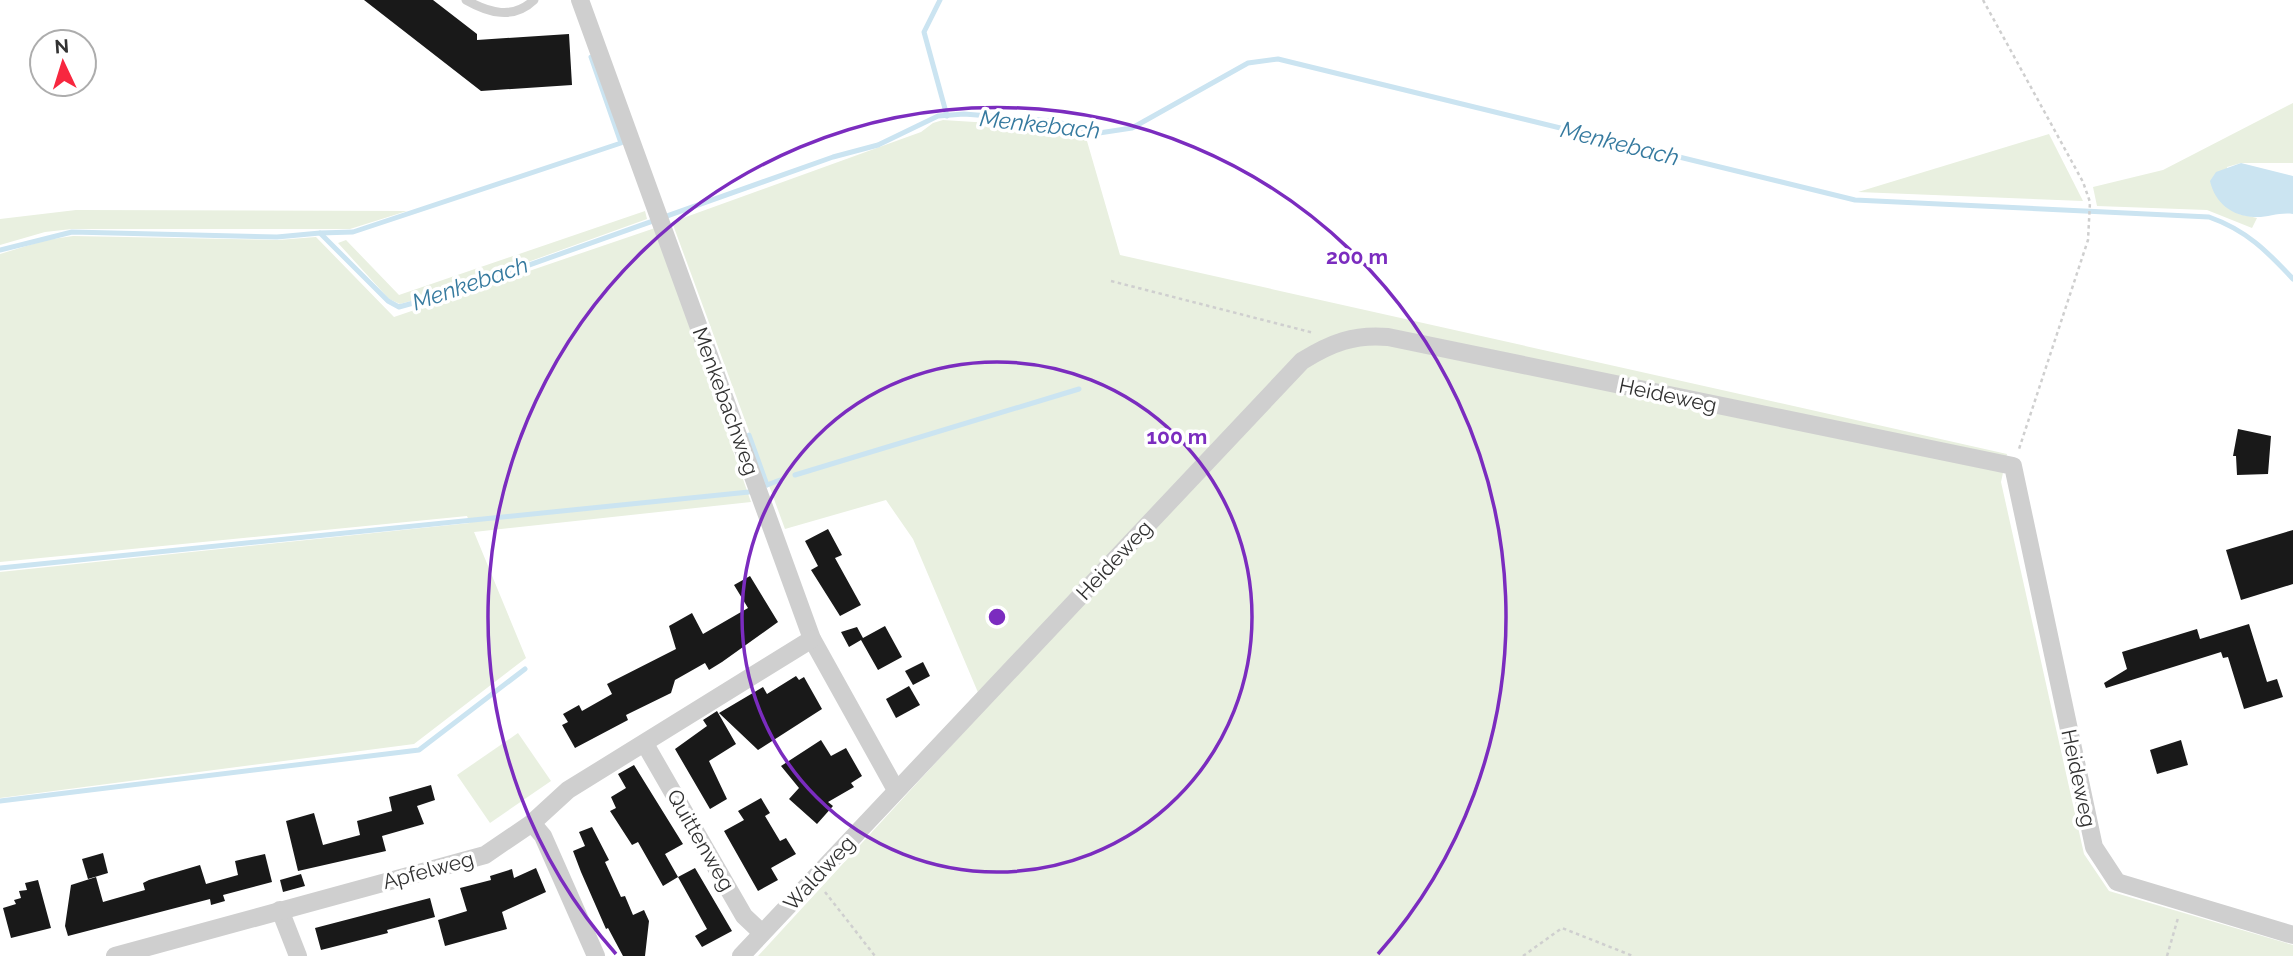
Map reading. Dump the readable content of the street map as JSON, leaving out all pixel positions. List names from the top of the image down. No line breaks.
{"streets":{"street":["Heideweg","Menkebachweg","Quittenweg","Apfelweg","Waldweg"]},"crossings":[["Heideweg","Menkebachweg"],["Heideweg","Waldweg"],["Menkebachweg","Apfelweg"],["Menkebachweg","Waldweg"],["Quittenweg","Apfelweg"],["Quittenweg","Waldweg"]],"water":["Menkebach"],"north":"top","rings":["200 m","100 m"]}
